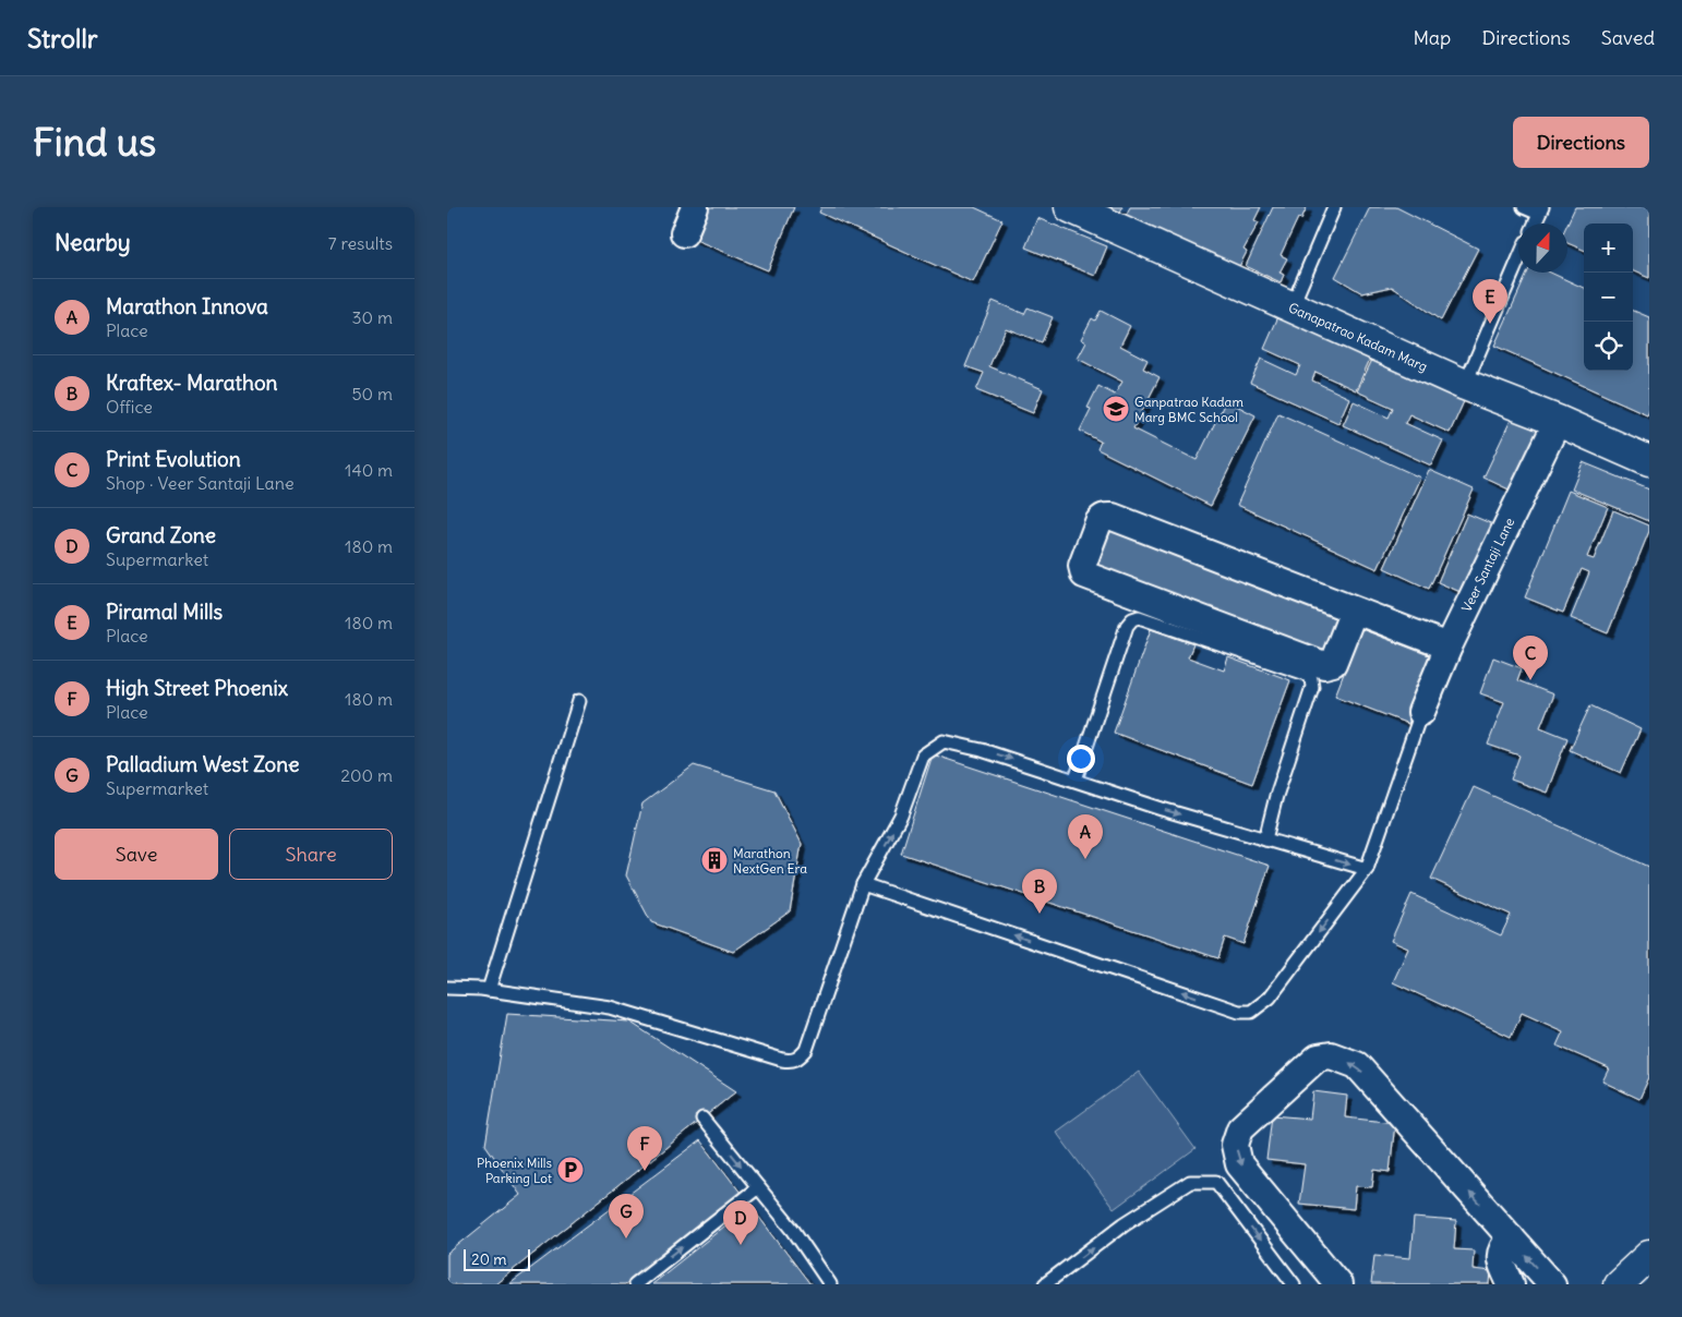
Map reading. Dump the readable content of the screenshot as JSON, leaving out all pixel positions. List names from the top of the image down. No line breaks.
{"streets":{"main road":["Ganapatrao Kadam Marg"],"street":["Veer Santaji Lane"]},"crossings":[["Ganapatrao Kadam Marg","Veer Santaji Lane"]],"places":{"school or university":["Ganpatrao Kadam Marg BMC School"],"building":["Marathon NextGen Era"],"parking":["Phoenix Mills Parking Lot"]},"scale_bar":"20 m","north":"top","page":{"header":"Strollr","nav":["Map","Directions","Saved"],"buttons":["Directions",["Save","Share"]],"title":"Find us","heading":["Nearby","7 results"],"map_buttons":["+","−"],"list":[{"mark":"A","name":"Marathon Innova","note":"Place","value":"30 m"},{"mark":"B","name":"Kraftex- Marathon","note":"Office","value":"50 m"},{"mark":"C","name":"Print Evolution","note":"Shop · Veer Santaji Lane","value":"140 m"},{"mark":"D","name":"Grand Zone","note":"Supermarket","value":"180 m"},{"mark":"E","name":"Piramal Mills","note":"Place","value":"180 m"},{"mark":"F","name":"High Street Phoenix","note":"Place","value":"180 m"},{"mark":"G","name":"Palladium West Zone","note":"Supermarket","value":"200 m"}],"pins":["E","C","A","B","F","G","D"],"scale":"20 m"}}
